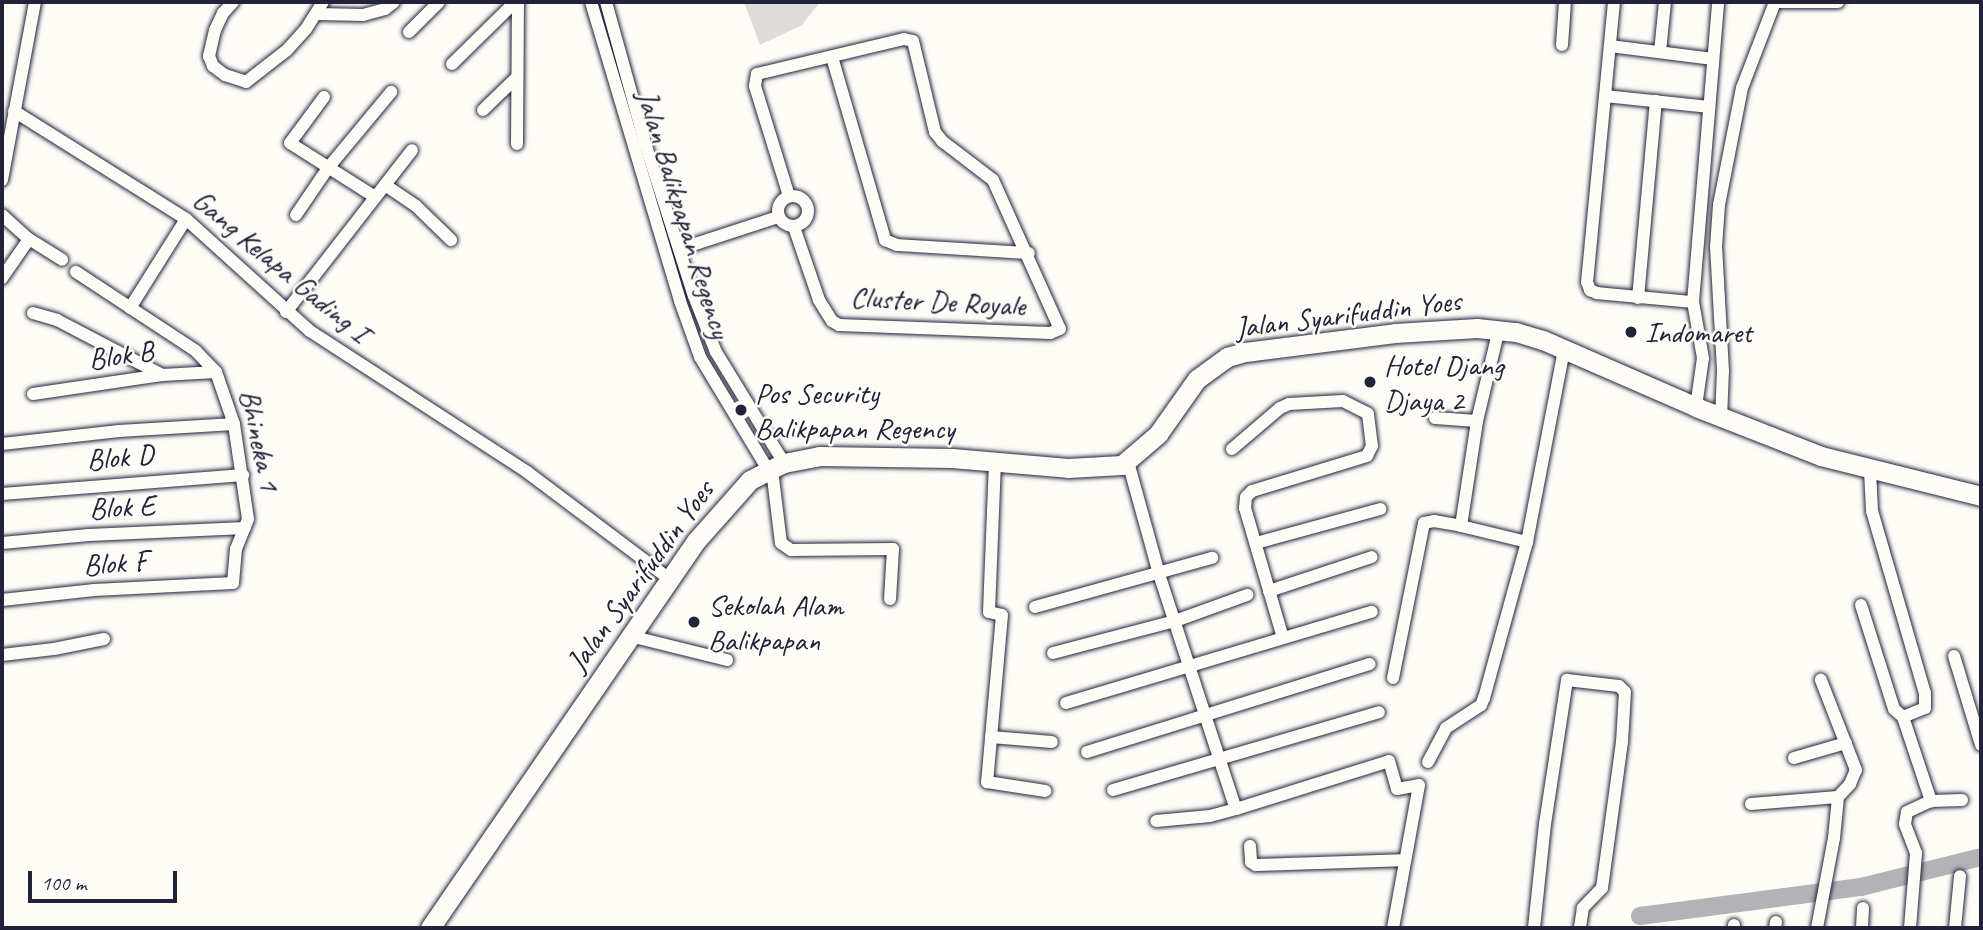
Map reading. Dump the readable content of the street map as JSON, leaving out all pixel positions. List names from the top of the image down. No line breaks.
{"streets":{"highway":["Jalan Syarifuddin Yoes"],"street":["Jalan Balikpapan Regency","Gang Kelapa Gading I","Cluster De Royale","Blok B","Bhineka 1","Blok D","Blok E","Blok F"]},"crossings":[["Jalan Balikpapan Regency","Jalan Syarifuddin Yoes"],["Gang Kelapa Gading I","Jalan Syarifuddin Yoes"],["Blok B","Bhineka 1"],["Bhineka 1","Blok D"],["Bhineka 1","Blok E"],["Bhineka 1","Blok F"]],"places":["Indomaret","Hotel Djang Djaya 2","Pos Security Balikpapan Regency","Sekolah Alam Balikpapan"],"scale_bar":"100 m"}
